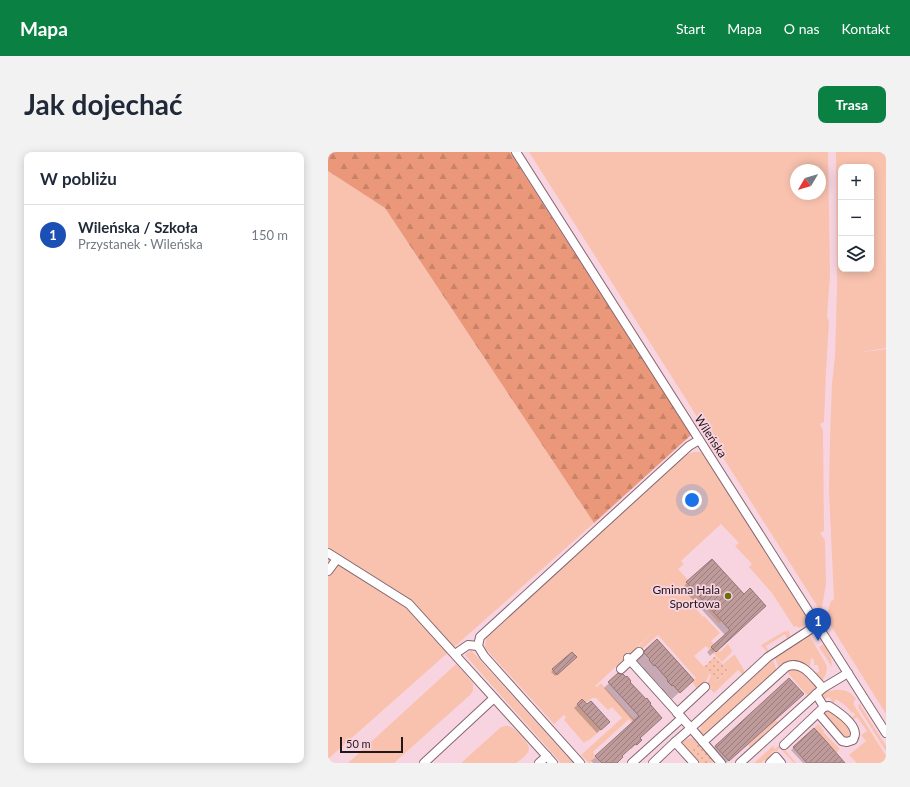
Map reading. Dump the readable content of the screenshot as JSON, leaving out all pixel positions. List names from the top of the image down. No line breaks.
{"streets":{"street":["Wileńska"]},"places":["Gminna Hala Sportowa"],"scale_bar":"50 m","north":"bottom left","page":{"header":"Mapa","nav":["Start","Mapa","O nas","Kontakt"],"buttons":"Trasa","title":"Jak dojechać","heading":"W pobliżu","map_buttons":["+","−"],"list":[{"mark":"1","name":"Wileńska / Szkoła","note":"Przystanek · Wileńska","value":"150 m"}],"pins":"1","scale":"50 m"}}
